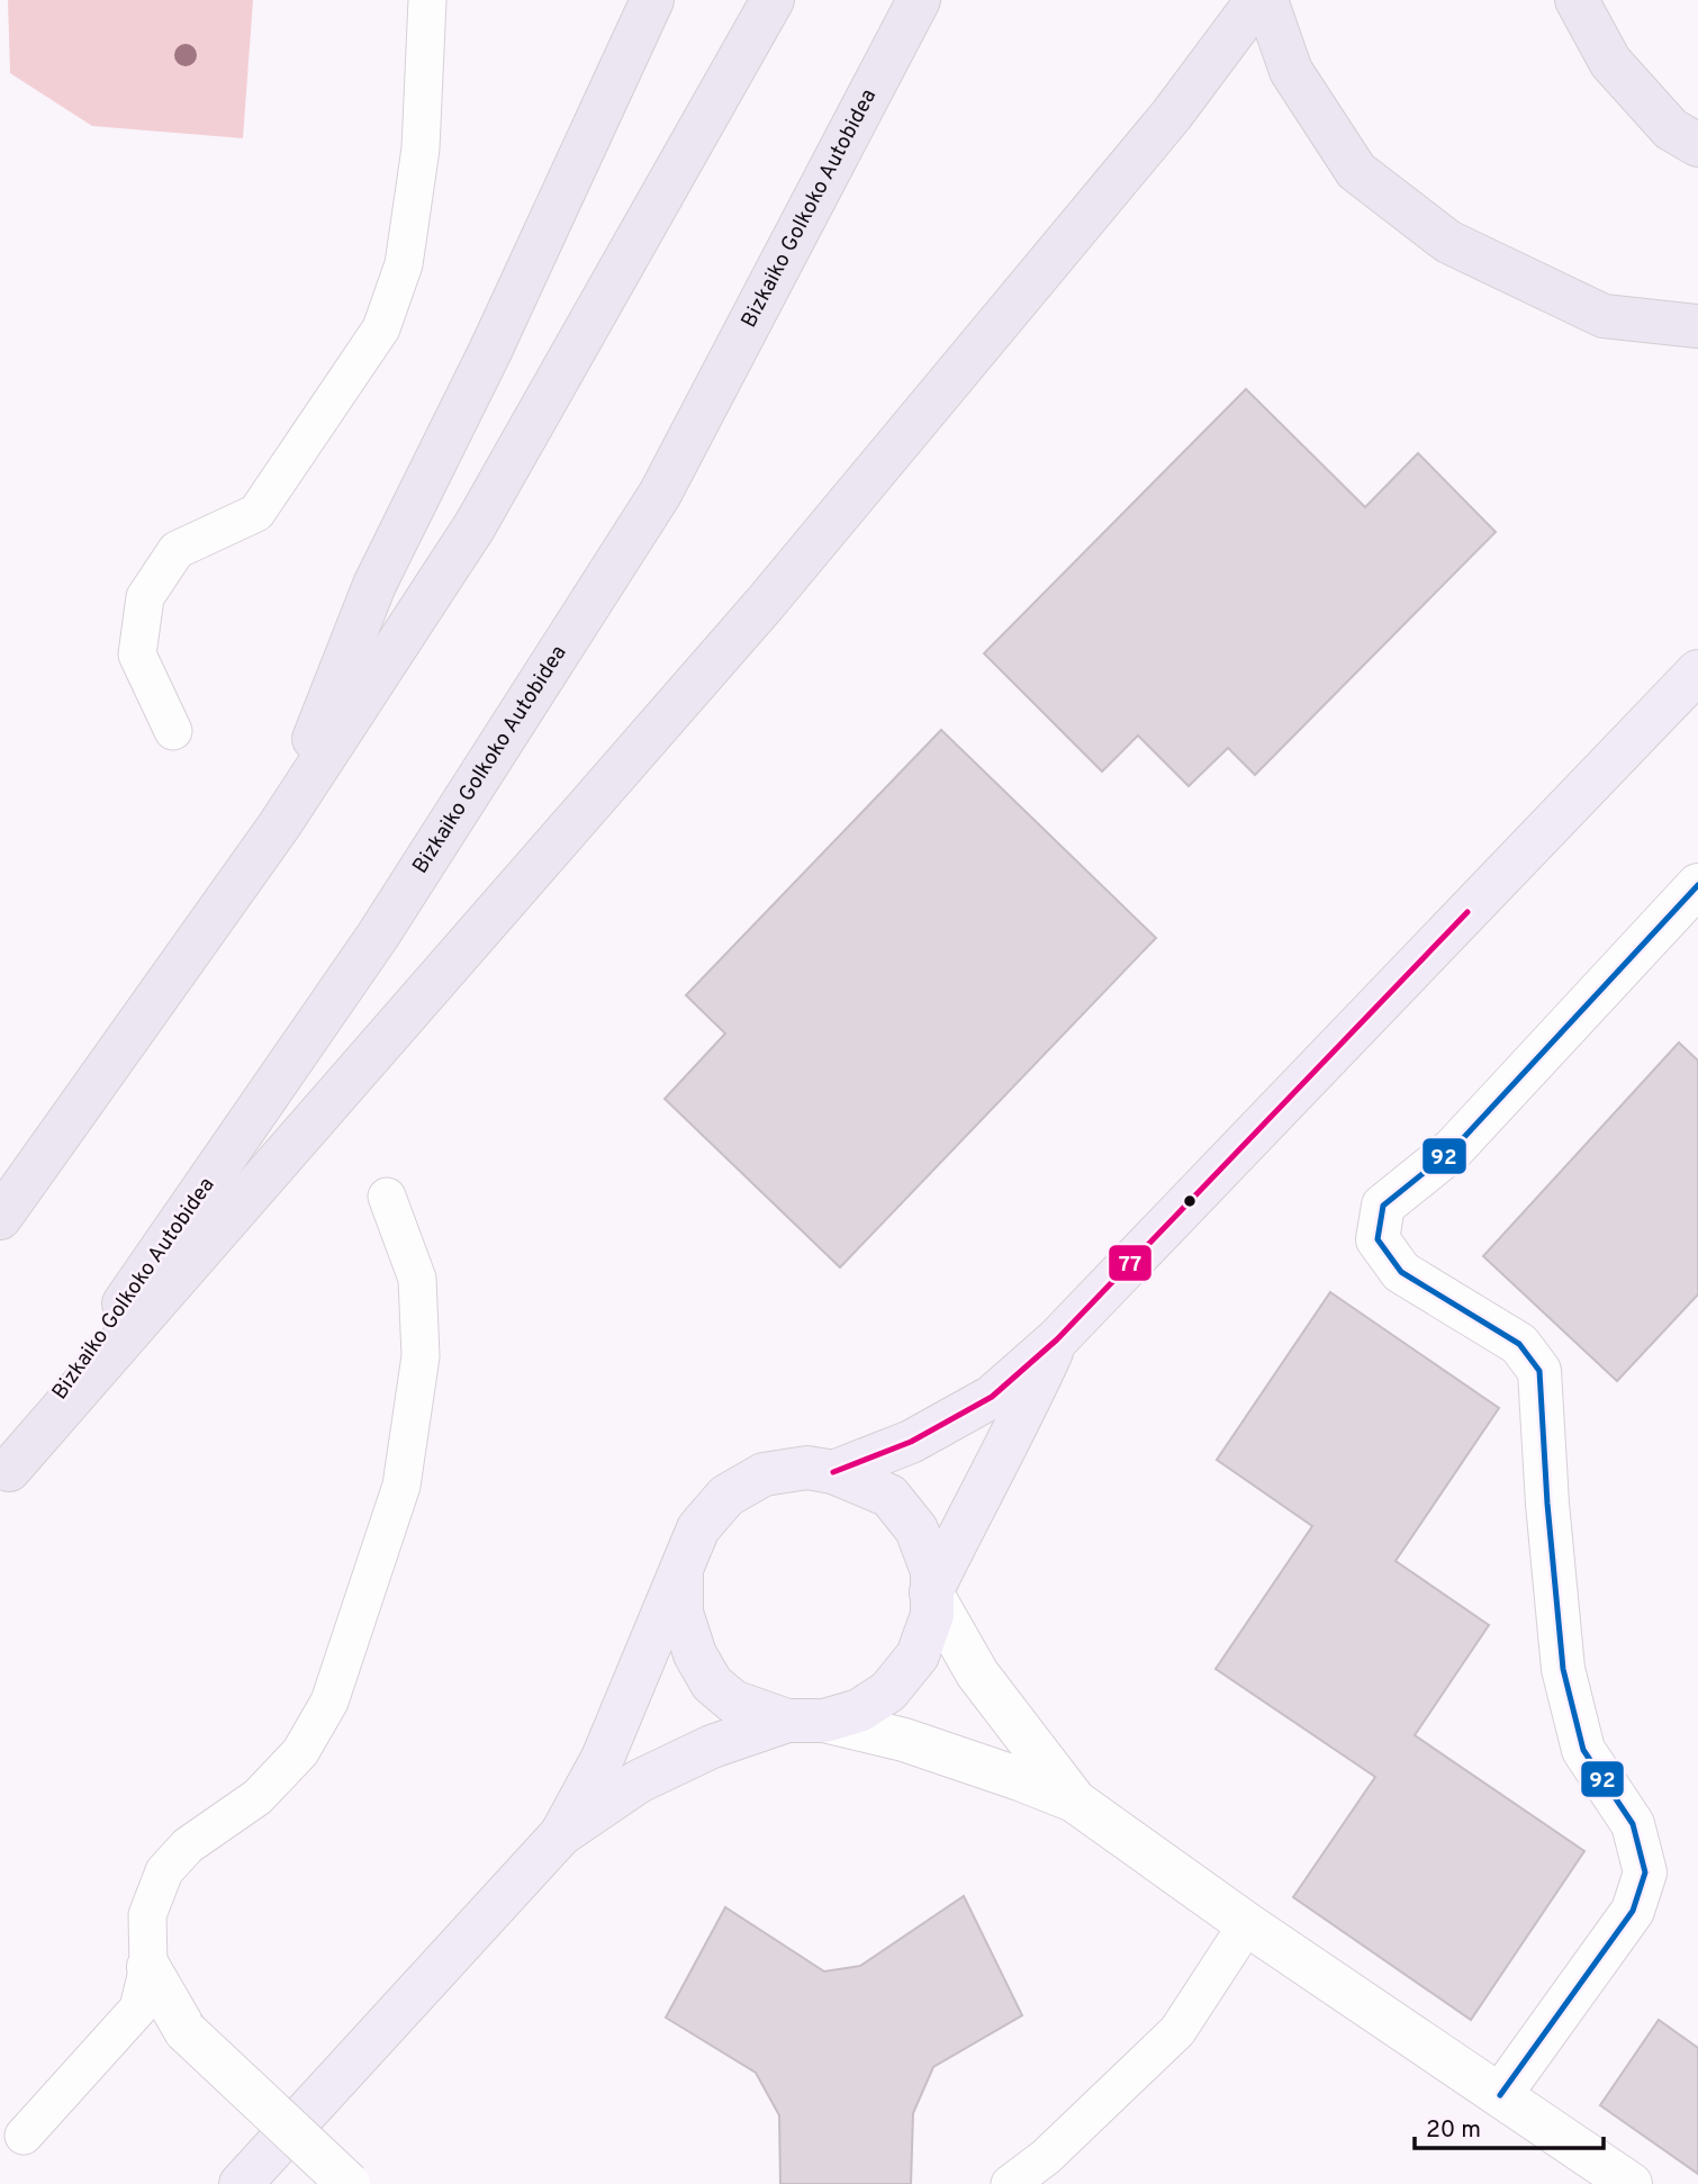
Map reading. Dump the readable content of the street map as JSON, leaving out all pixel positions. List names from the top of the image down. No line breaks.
{"streets":{"highway":["Bizkaiko Golkoko Autobidea"]},"lines":["transit line 92","transit line 77"],"scale_bar":"20 m"}
